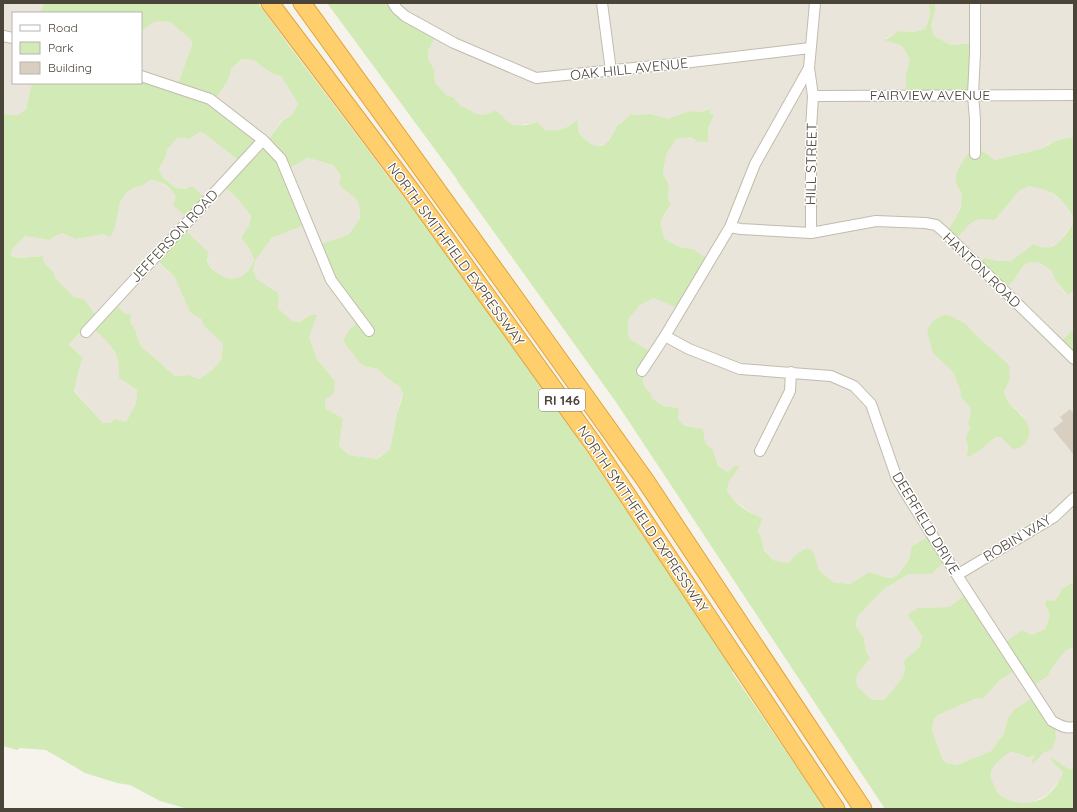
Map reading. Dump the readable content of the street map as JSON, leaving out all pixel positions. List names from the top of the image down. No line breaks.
{"streets":{"highway":["NORTH SMITHFIELD EXPRESSWAY","RI 146"],"street":["OAK HILL AVENUE","FAIRVIEW AVENUE","HILL STREET","JEFFERSON ROAD","HANTON ROAD","DEERFIELD DRIVE","ROBIN WAY"]},"crossings":[["FAIRVIEW AVENUE","HILL STREET"],["HILL STREET","HANTON ROAD"],["DEERFIELD DRIVE","ROBIN WAY"]],"legend":["Road","Park","Building"]}
